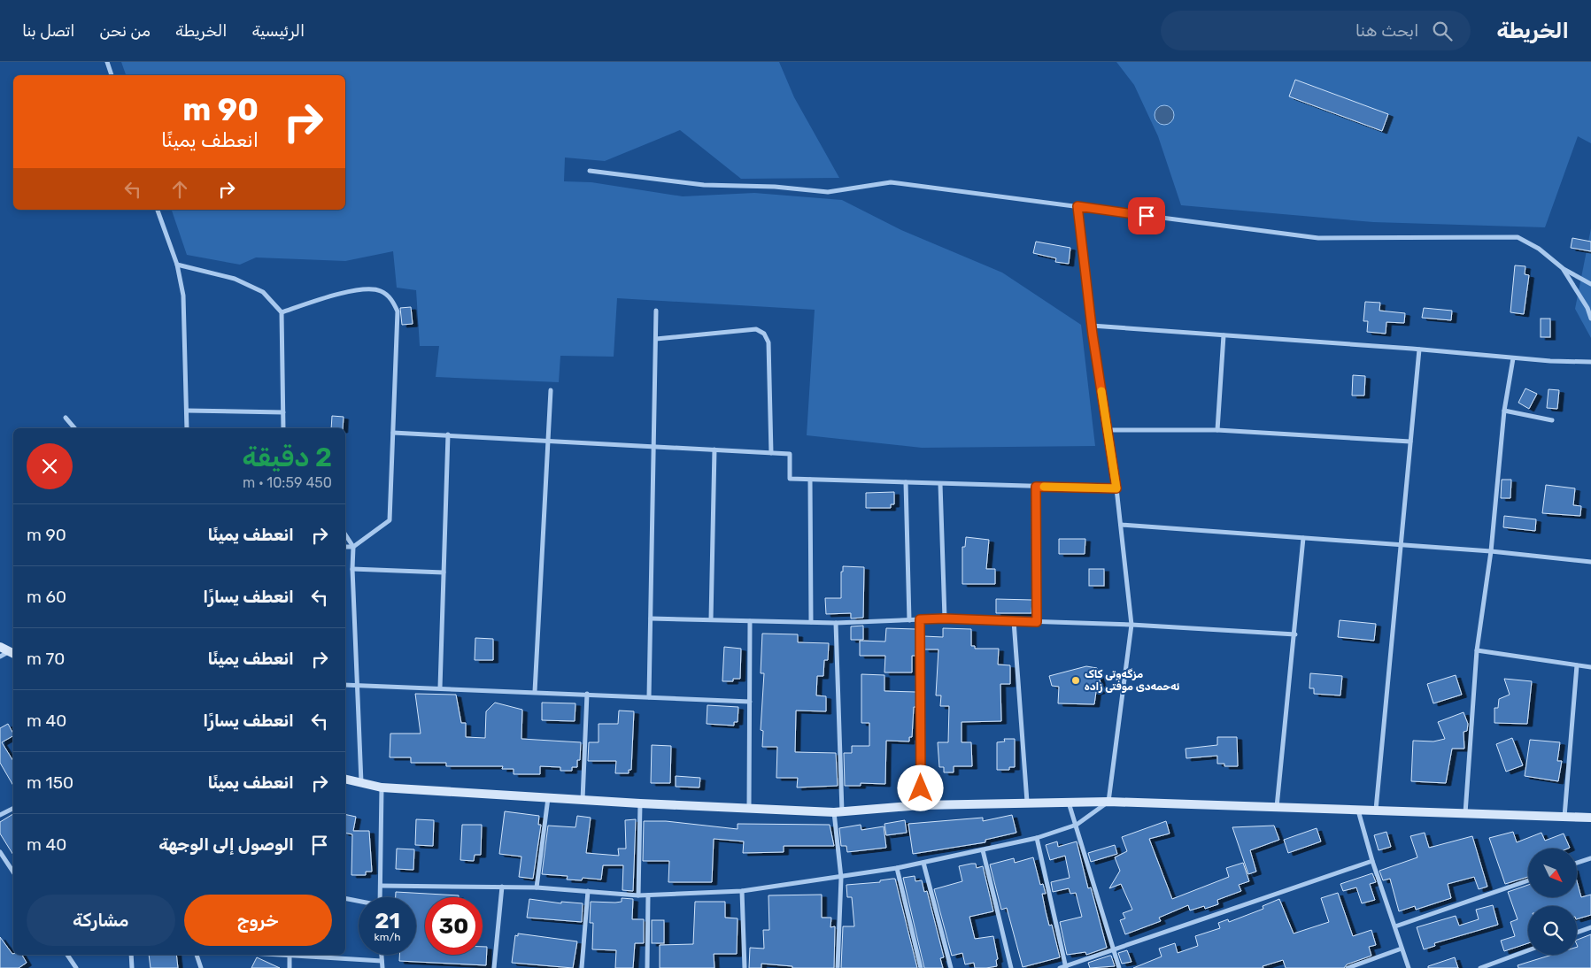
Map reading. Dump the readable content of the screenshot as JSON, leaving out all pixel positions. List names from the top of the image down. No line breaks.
{"places":["مزگەوتی کاک ئەحمەدی موفتی زادە"],"north":"bottom right","page":{"header":"الخريطة","search":"ابحث هنا","nav":["الرئيسية","الخريطة","من نحن","اتصل بنا"],"turn":["90 m","انعطف يمينًا"],"heading":["2 دقيقة","450 m · 10:59"],"list":[{"name":"انعطف يمينًا","value":"90 m"},{"name":"انعطف يسارًا","value":"60 m"},{"name":"انعطف يمينًا","value":"70 m"},{"name":"انعطف يسارًا","value":"40 m"},{"name":"انعطف يمينًا","value":"150 m"},{"name":"الوصول إلى الوجهة","value":"40 m"}],"buttons":["خروج","مشاركة"],"speed":"21 km/h","limit":"30"}}
